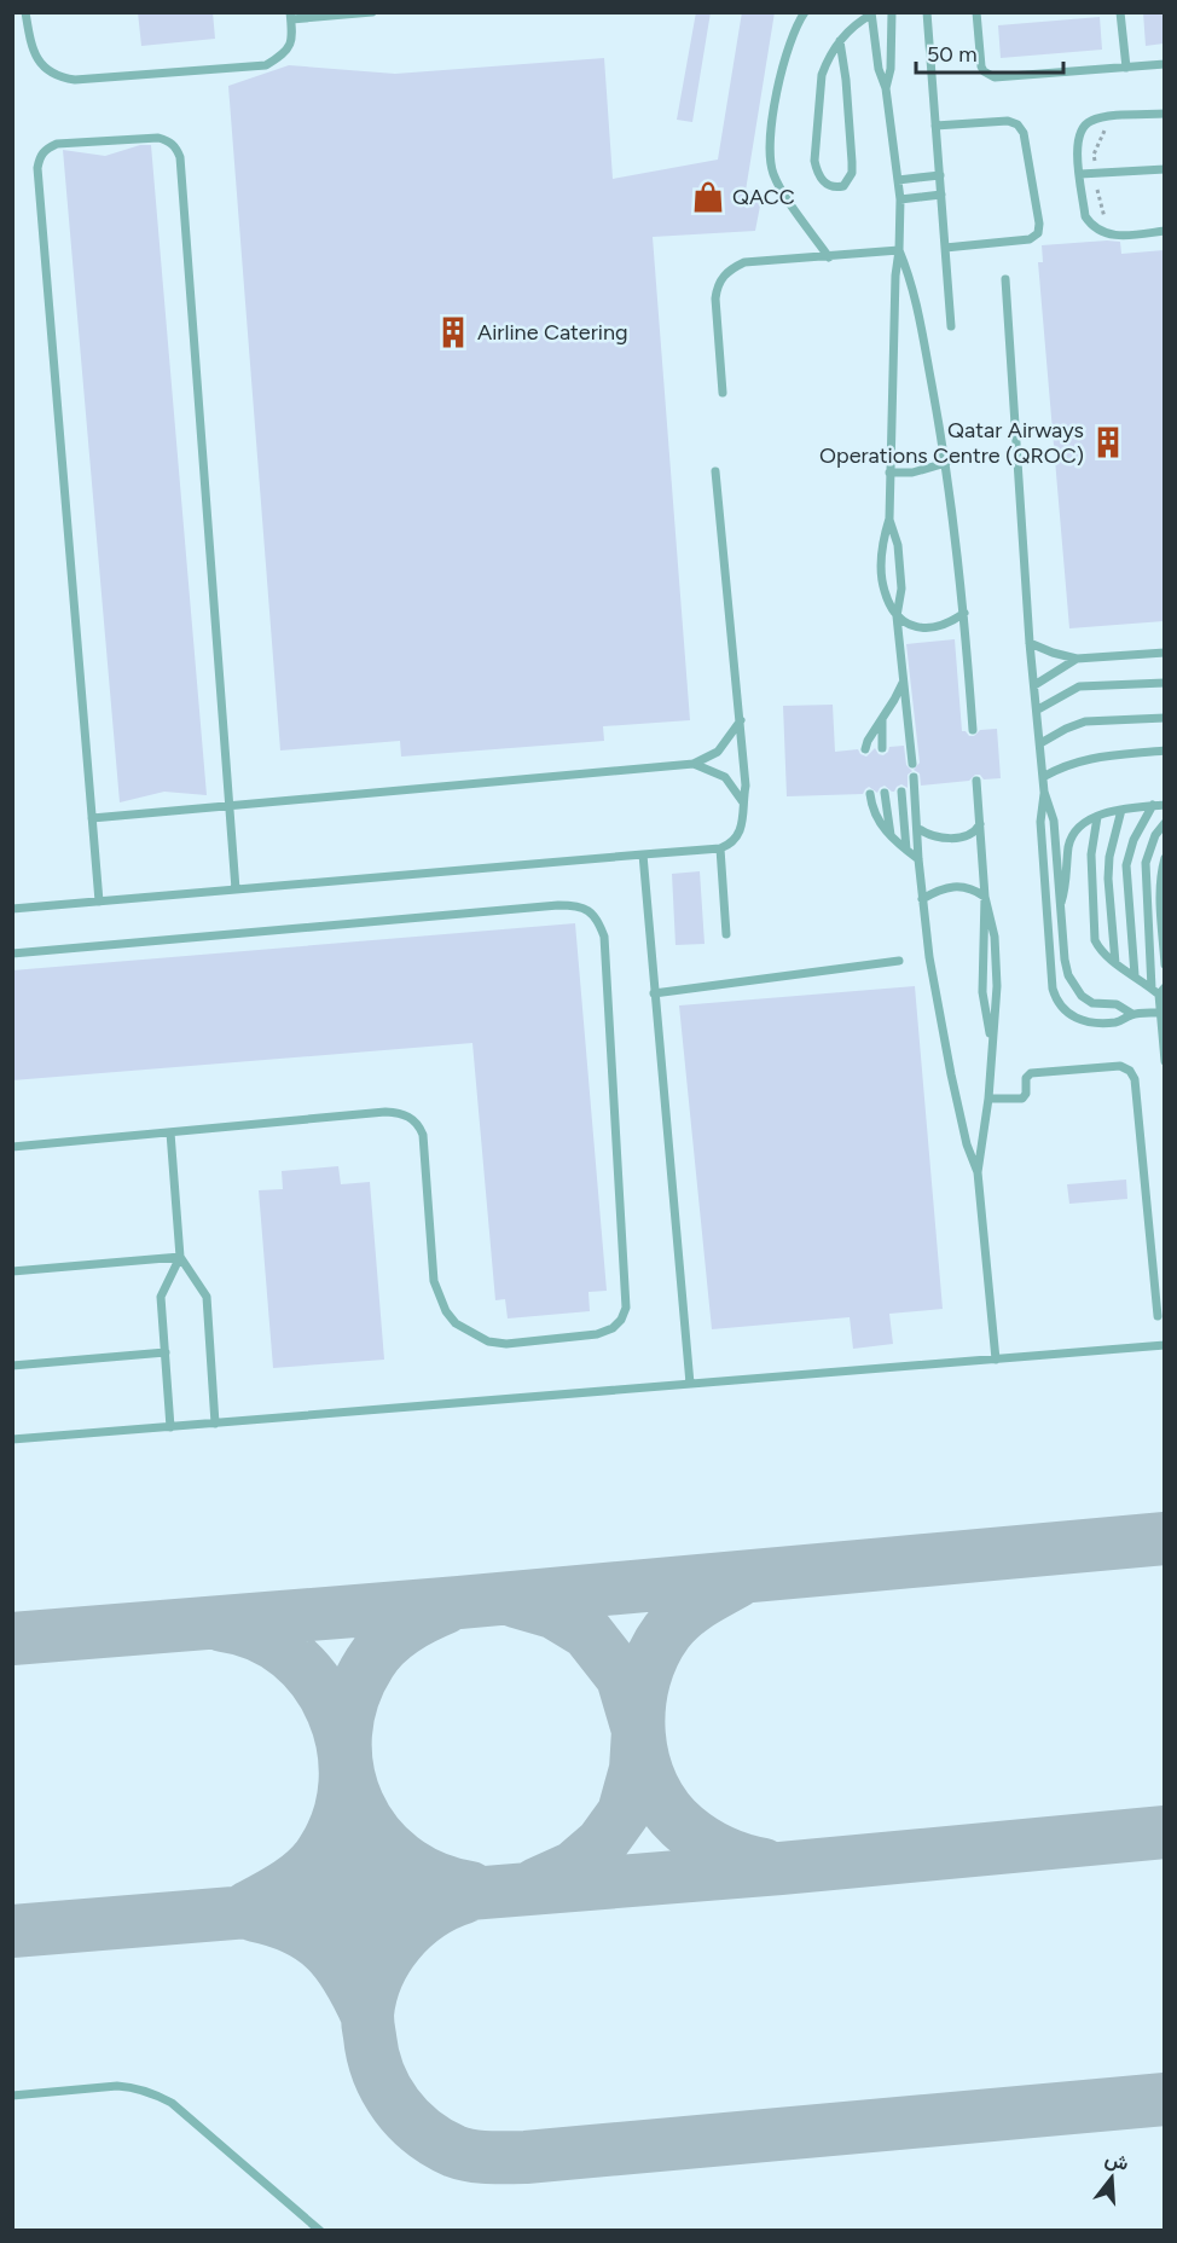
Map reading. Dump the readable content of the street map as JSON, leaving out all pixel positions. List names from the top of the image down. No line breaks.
{"places":{"shop":["QACC"],"building":["Airline Catering","Qatar Airways Operations Centre (QROC)"]},"scale_bar":"50 m","north":"top"}
